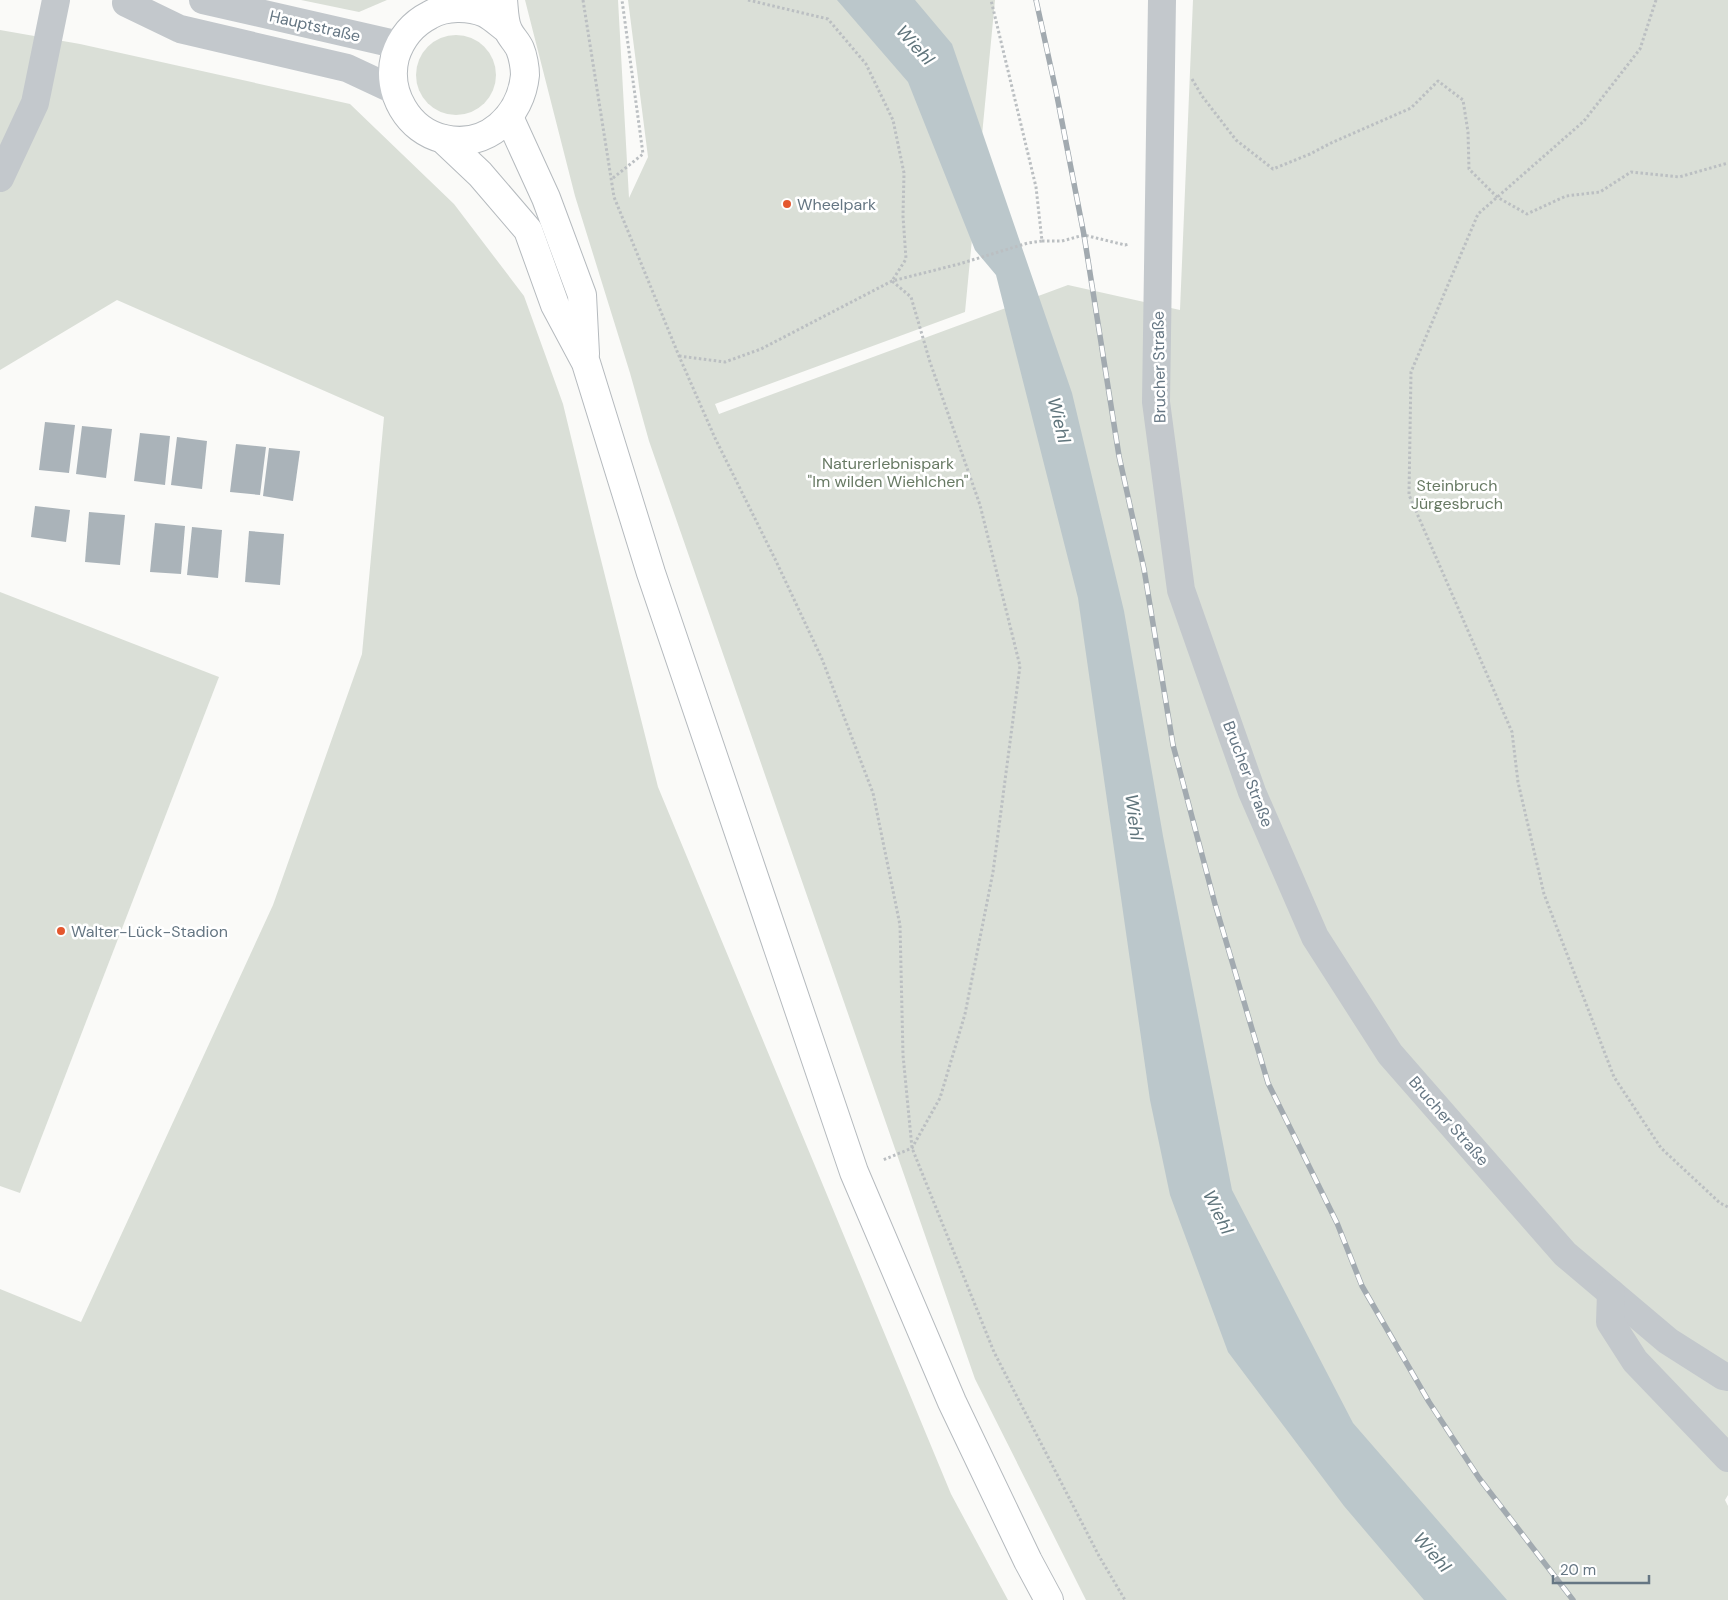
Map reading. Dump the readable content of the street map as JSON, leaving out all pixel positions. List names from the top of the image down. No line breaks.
{"streets":{"street":["Hauptstraße","Brucher Straße"]},"water":["Wiehl"],"parks":["Naturerlebnispark \"Im wilden Wiehlchen\"","Steinbruch Jürgesbruch"],"places":["Wheelpark","Walter-Lück-Stadion"],"scale_bar":"20 m"}
